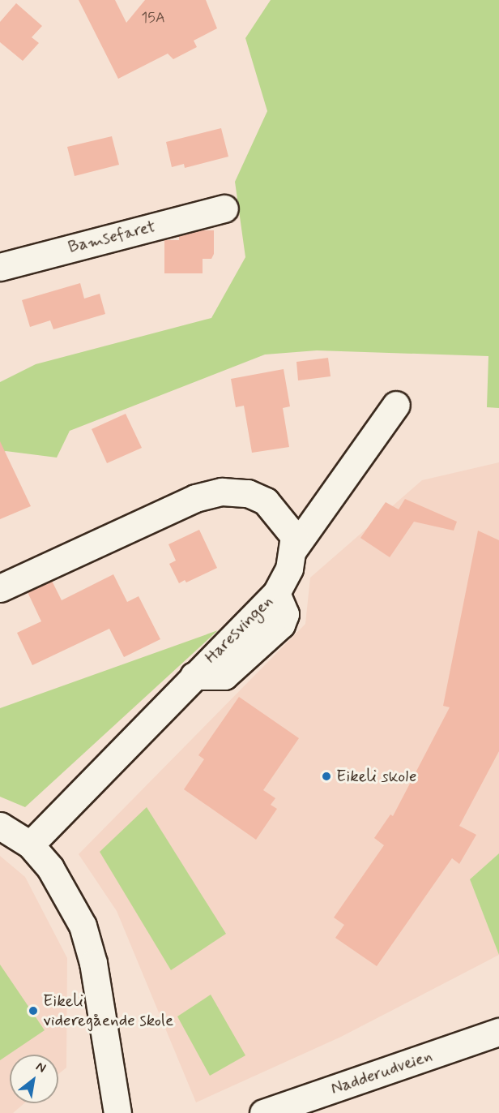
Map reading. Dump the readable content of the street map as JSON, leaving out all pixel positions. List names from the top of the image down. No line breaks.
{"streets":{"street":["Bamsefaret","Haresvingen","Nadderudveien"]},"places":["Eikeli skole","Eikeli videregående skole"],"house_numbers":["15A"],"north":"top right"}
